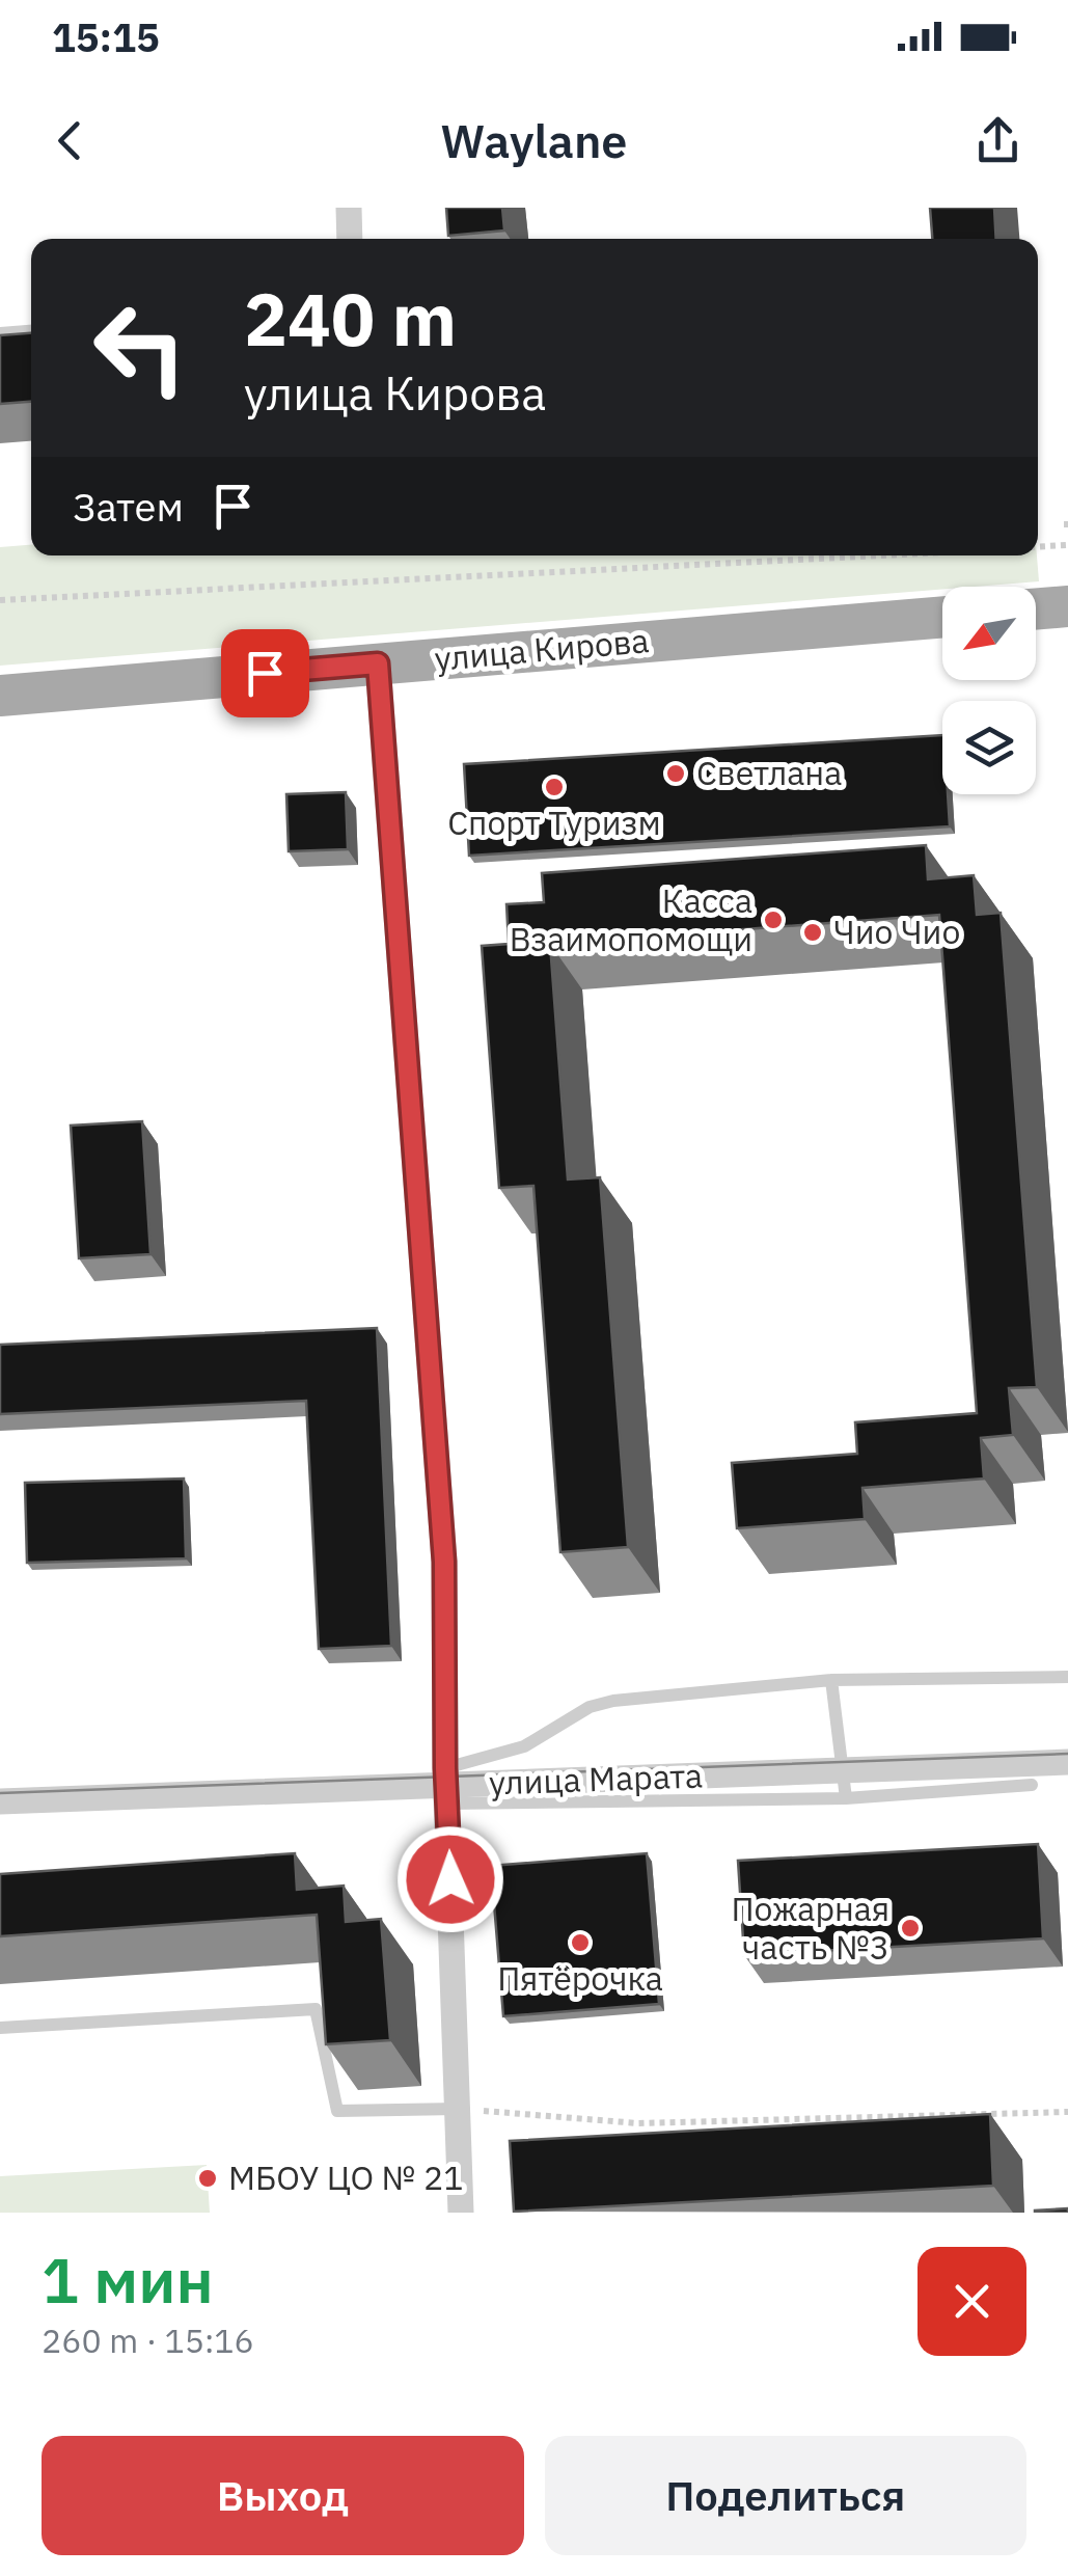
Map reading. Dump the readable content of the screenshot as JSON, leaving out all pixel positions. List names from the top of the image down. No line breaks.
{"streets":{"main road":["улица Кирова"],"street":["улица Марата"]},"places":["Светлана","Спорт Туризм","Касса Взаимопомощи","Чио Чио","Пожарная часть №3","Пятёрочка","МБОУ ЦО № 21"],"north":"bottom left","page":{"status":"15:15","header":"Waylane","turn":["240 m","улица Кирова"],"then":"Затем","heading":["1 мин","260 m · 15:16"],"buttons":["Выход","Поделиться"]}}
